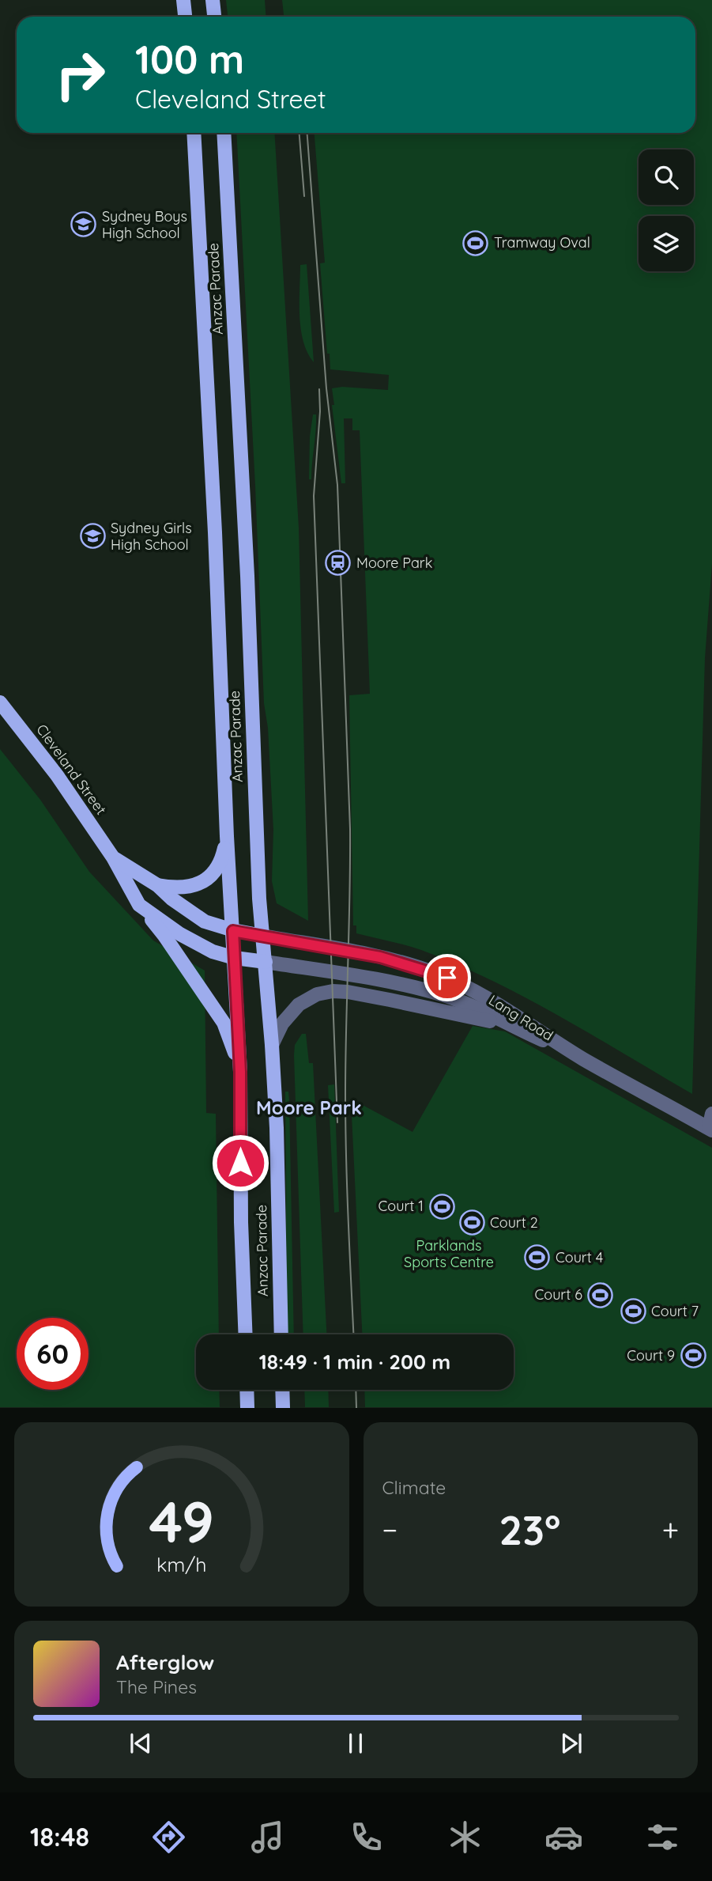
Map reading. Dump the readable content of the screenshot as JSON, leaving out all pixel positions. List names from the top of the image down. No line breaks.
{"streets":{"main road":["Anzac Parade","Cleveland Street"],"street":["Lang Road"]},"crossings":[["Anzac Parade","Cleveland Street"],["Anzac Parade","Lang Road"],["Cleveland Street","Lang Road"]],"districts":["Moore Park"],"parks":["Parklands Sports Centre"],"places":{"school or university":["Sydney Boys High School","Sydney Girls High School"],"sports":["Tramway Oval","Court 1","Court 2","Court 4","Court 6","Court 7","Court 9"],"station":["Moore Park"]},"page":{"turn":["100 m","Cleveland Street"],"limit":"60","trip":"18:49 · 1 min · 200 m","tile":"Climate","heat":["−","23°","+"],"song":["Afterglow","The Pines"],"tabs":"18:48","gauge":["49","km/h"]}}
